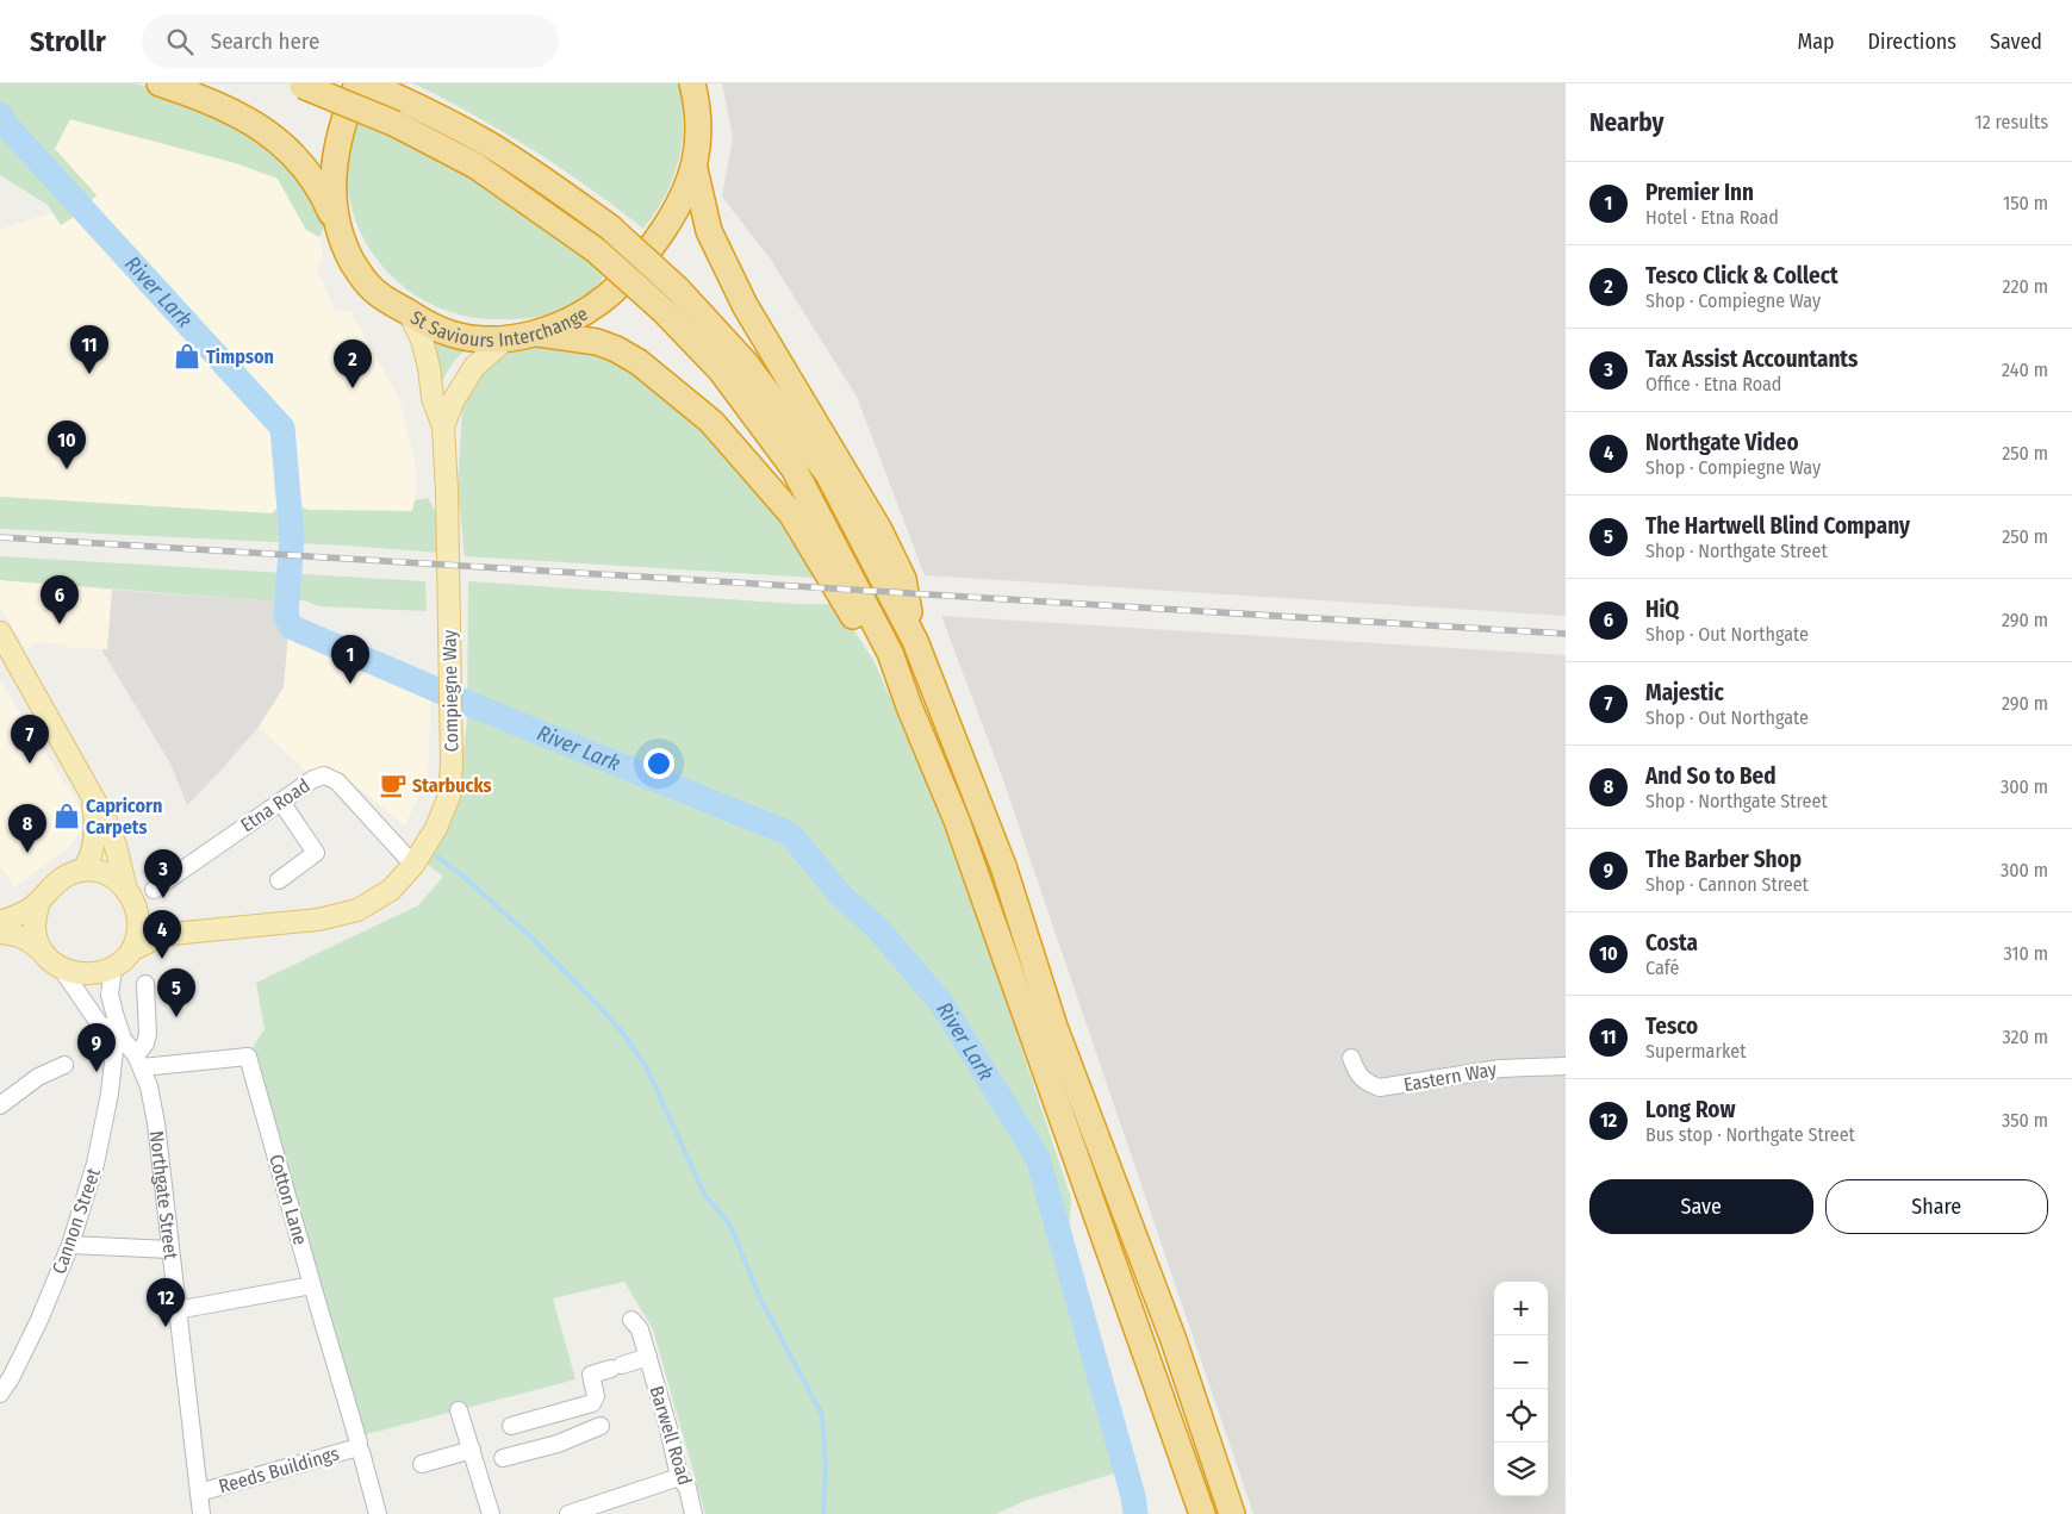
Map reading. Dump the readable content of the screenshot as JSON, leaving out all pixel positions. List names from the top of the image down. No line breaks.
{"streets":{"highway":["St Saviours Interchange"],"main road":["Compiegne Way"],"street":["Etna Road","Eastern Way","Northgate Street","Cotton Lane","Cannon Street","Barwell Road","Reeds Buildings"]},"crossings":[["St Saviours Interchange","Compiegne Way"],["Compiegne Way","Etna Road"],["Compiegne Way","Northgate Street"],["Northgate Street","Cotton Lane"],["Northgate Street","Cannon Street"],["Northgate Street","Reeds Buildings"],["Cotton Lane","Reeds Buildings"]],"water":["River Lark"],"places":{"shop":["Timpson","Capricorn Carpets"],"cafe":["Starbucks"]},"page":{"header":"Strollr","search":"Search here","nav":["Map","Directions","Saved"],"heading":["Nearby","12 results"],"list":[{"mark":"1","name":"Premier Inn","note":"Hotel · Etna Road","value":"150 m"},{"mark":"2","name":"Tesco Click & Collect","note":"Shop · Compiegne Way","value":"220 m"},{"mark":"3","name":"Tax Assist Accountants","note":"Office · Etna Road","value":"240 m"},{"mark":"4","name":"Northgate Video","note":"Shop · Compiegne Way","value":"250 m"},{"mark":"5","name":"The Hartwell Blind Company","note":"Shop · Northgate Street","value":"250 m"},{"mark":"6","name":"HiQ","note":"Shop · Out Northgate","value":"290 m"},{"mark":"7","name":"Majestic","note":"Shop · Out Northgate","value":"290 m"},{"mark":"8","name":"And So to Bed","note":"Shop · Northgate Street","value":"300 m"},{"mark":"9","name":"The Barber Shop","note":"Shop · Cannon Street","value":"300 m"},{"mark":"10","name":"Costa","note":"Café","value":"310 m"},{"mark":"11","name":"Tesco","note":"Supermarket","value":"320 m"},{"mark":"12","name":"Long Row","note":"Bus stop · Northgate Street","value":"350 m"}],"pins":["11","2","10","6","1","7","8","3","4","5","9","12"],"buttons":["Save","Share"],"map_buttons":["+","−"]}}
